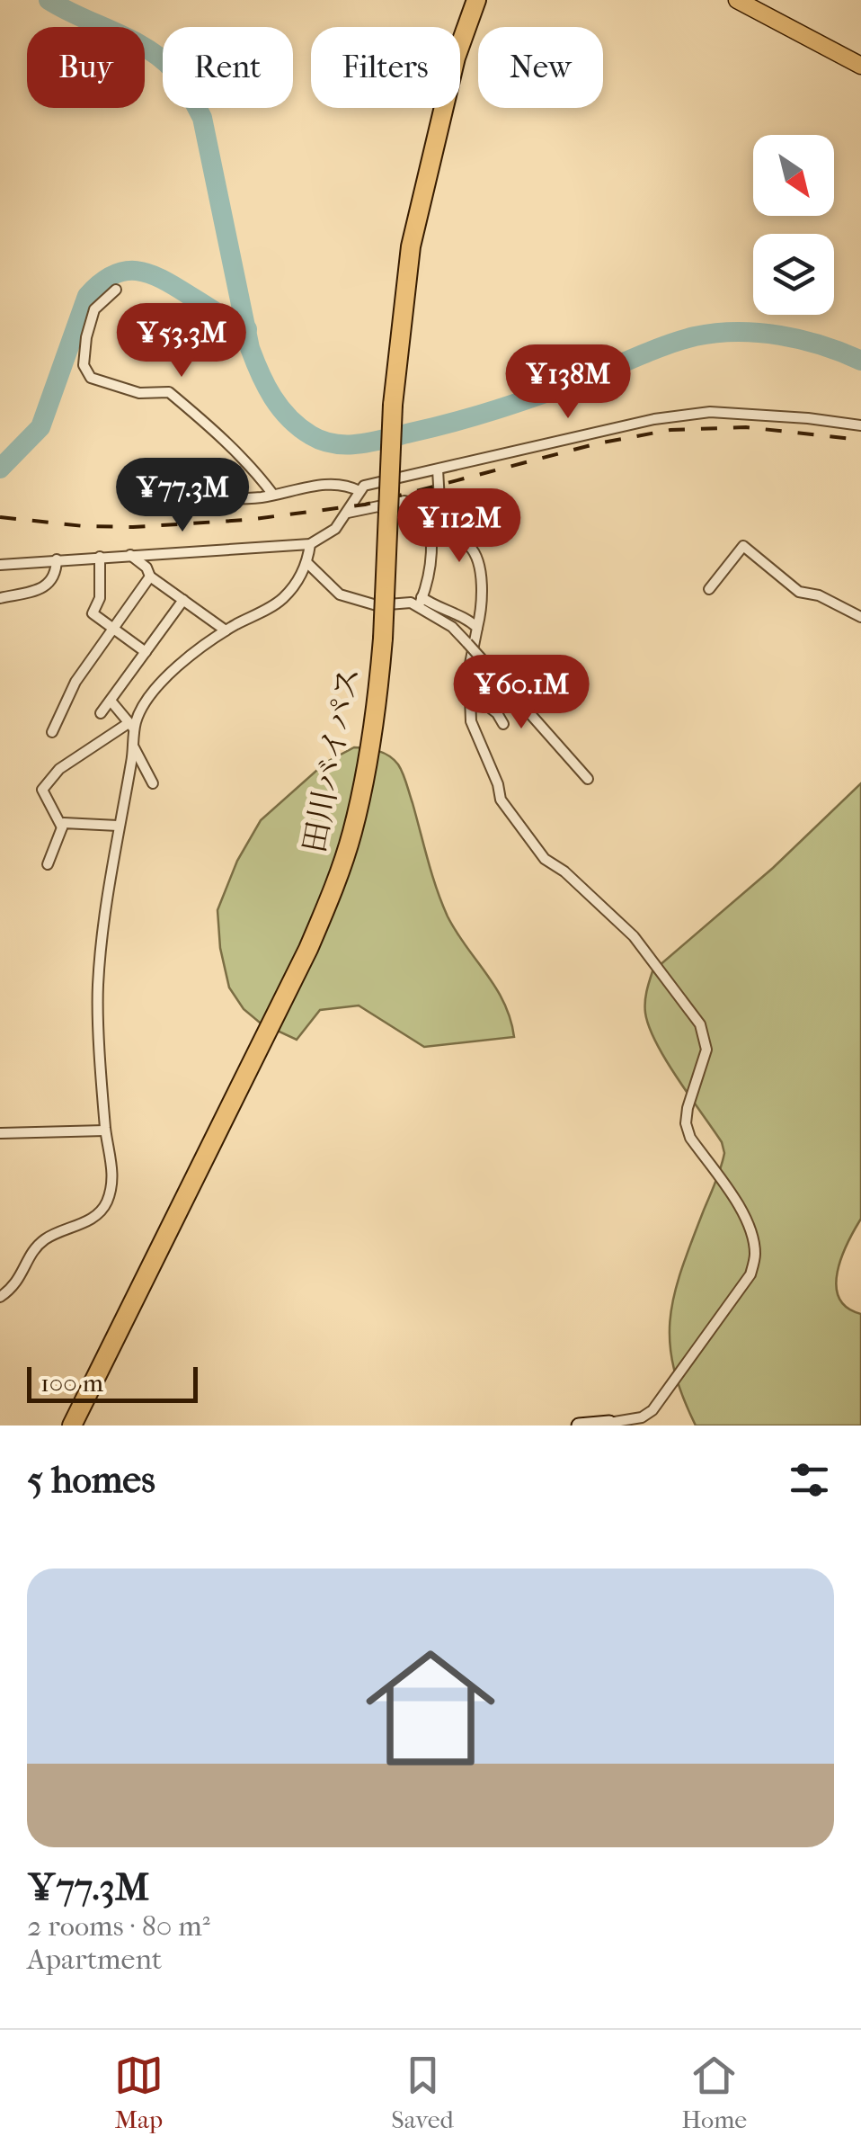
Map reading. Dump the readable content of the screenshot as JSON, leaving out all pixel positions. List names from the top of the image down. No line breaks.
{"streets":{"highway":["田川バイパス"]},"scale_bar":"100 m","north":"bottom right","page":{"chip":["Buy","Rent","Filters","New"],"price":["¥53.3M","¥138M","¥77.3M","¥112M","¥60.1M"],"scale":"100 m","heading":"5 homes","list":[{"name":"¥77.3M","note":"2 rooms · 80 m² · Apartment"}],"tabs":["Map","Saved","Home"]}}
